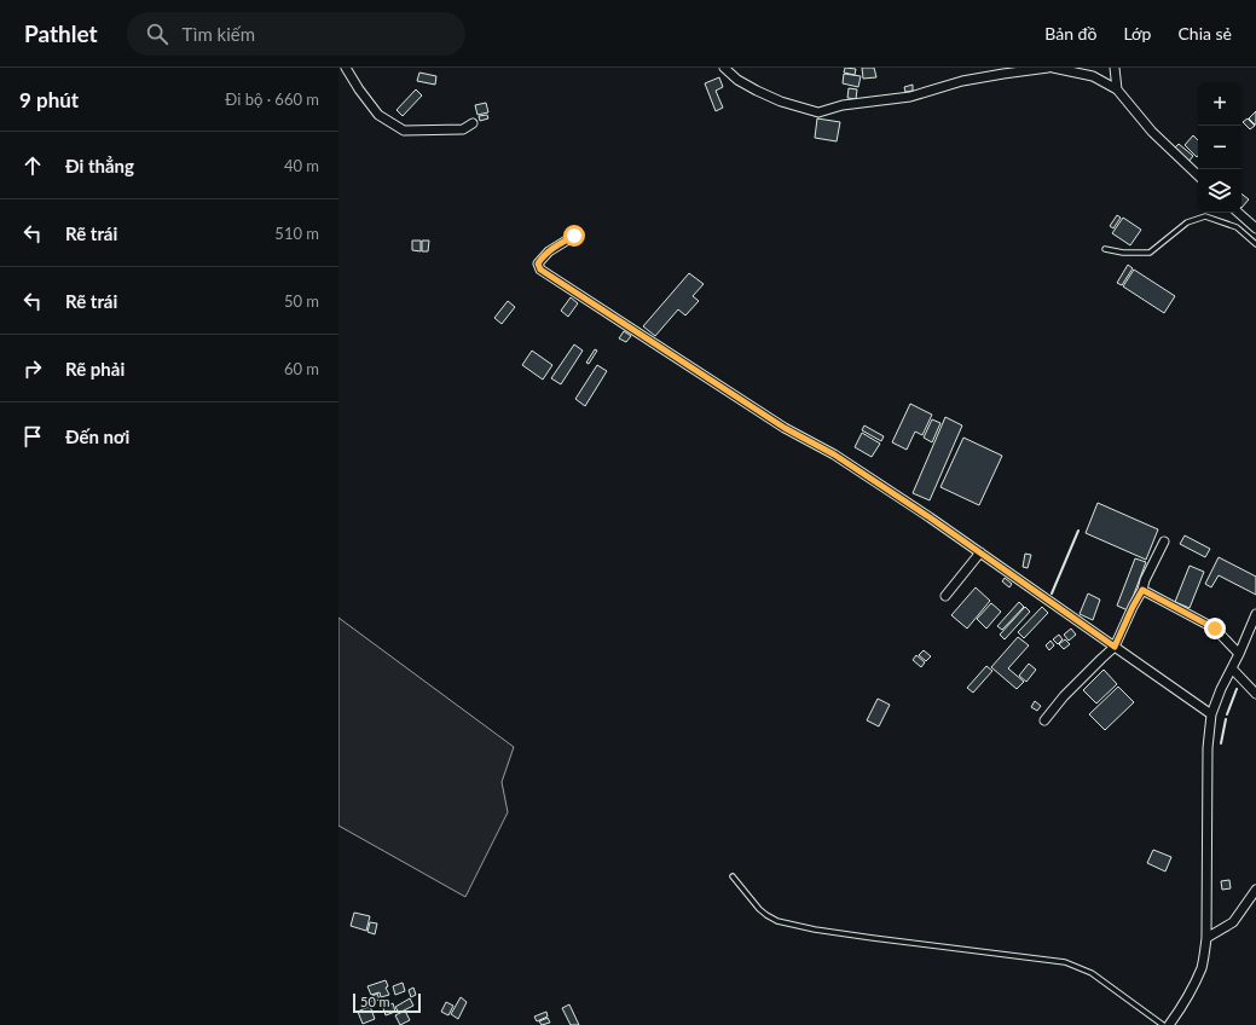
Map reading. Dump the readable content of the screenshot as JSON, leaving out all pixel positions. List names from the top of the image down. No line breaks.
{"scale_bar":"50 m","page":{"header":"Pathlet","search":"Tìm kiếm","nav":["Bản đồ","Lớp","Chia sẻ"],"heading":["9 phút","Đi bộ · 660 m"],"map_buttons":["+","−"],"list":[["Đi thẳng","40 m"],["Rẽ trái","510 m"],["Rẽ trái","50 m"],["Rẽ phải","60 m"],"Đến nơi"],"scale":"50 m"}}
